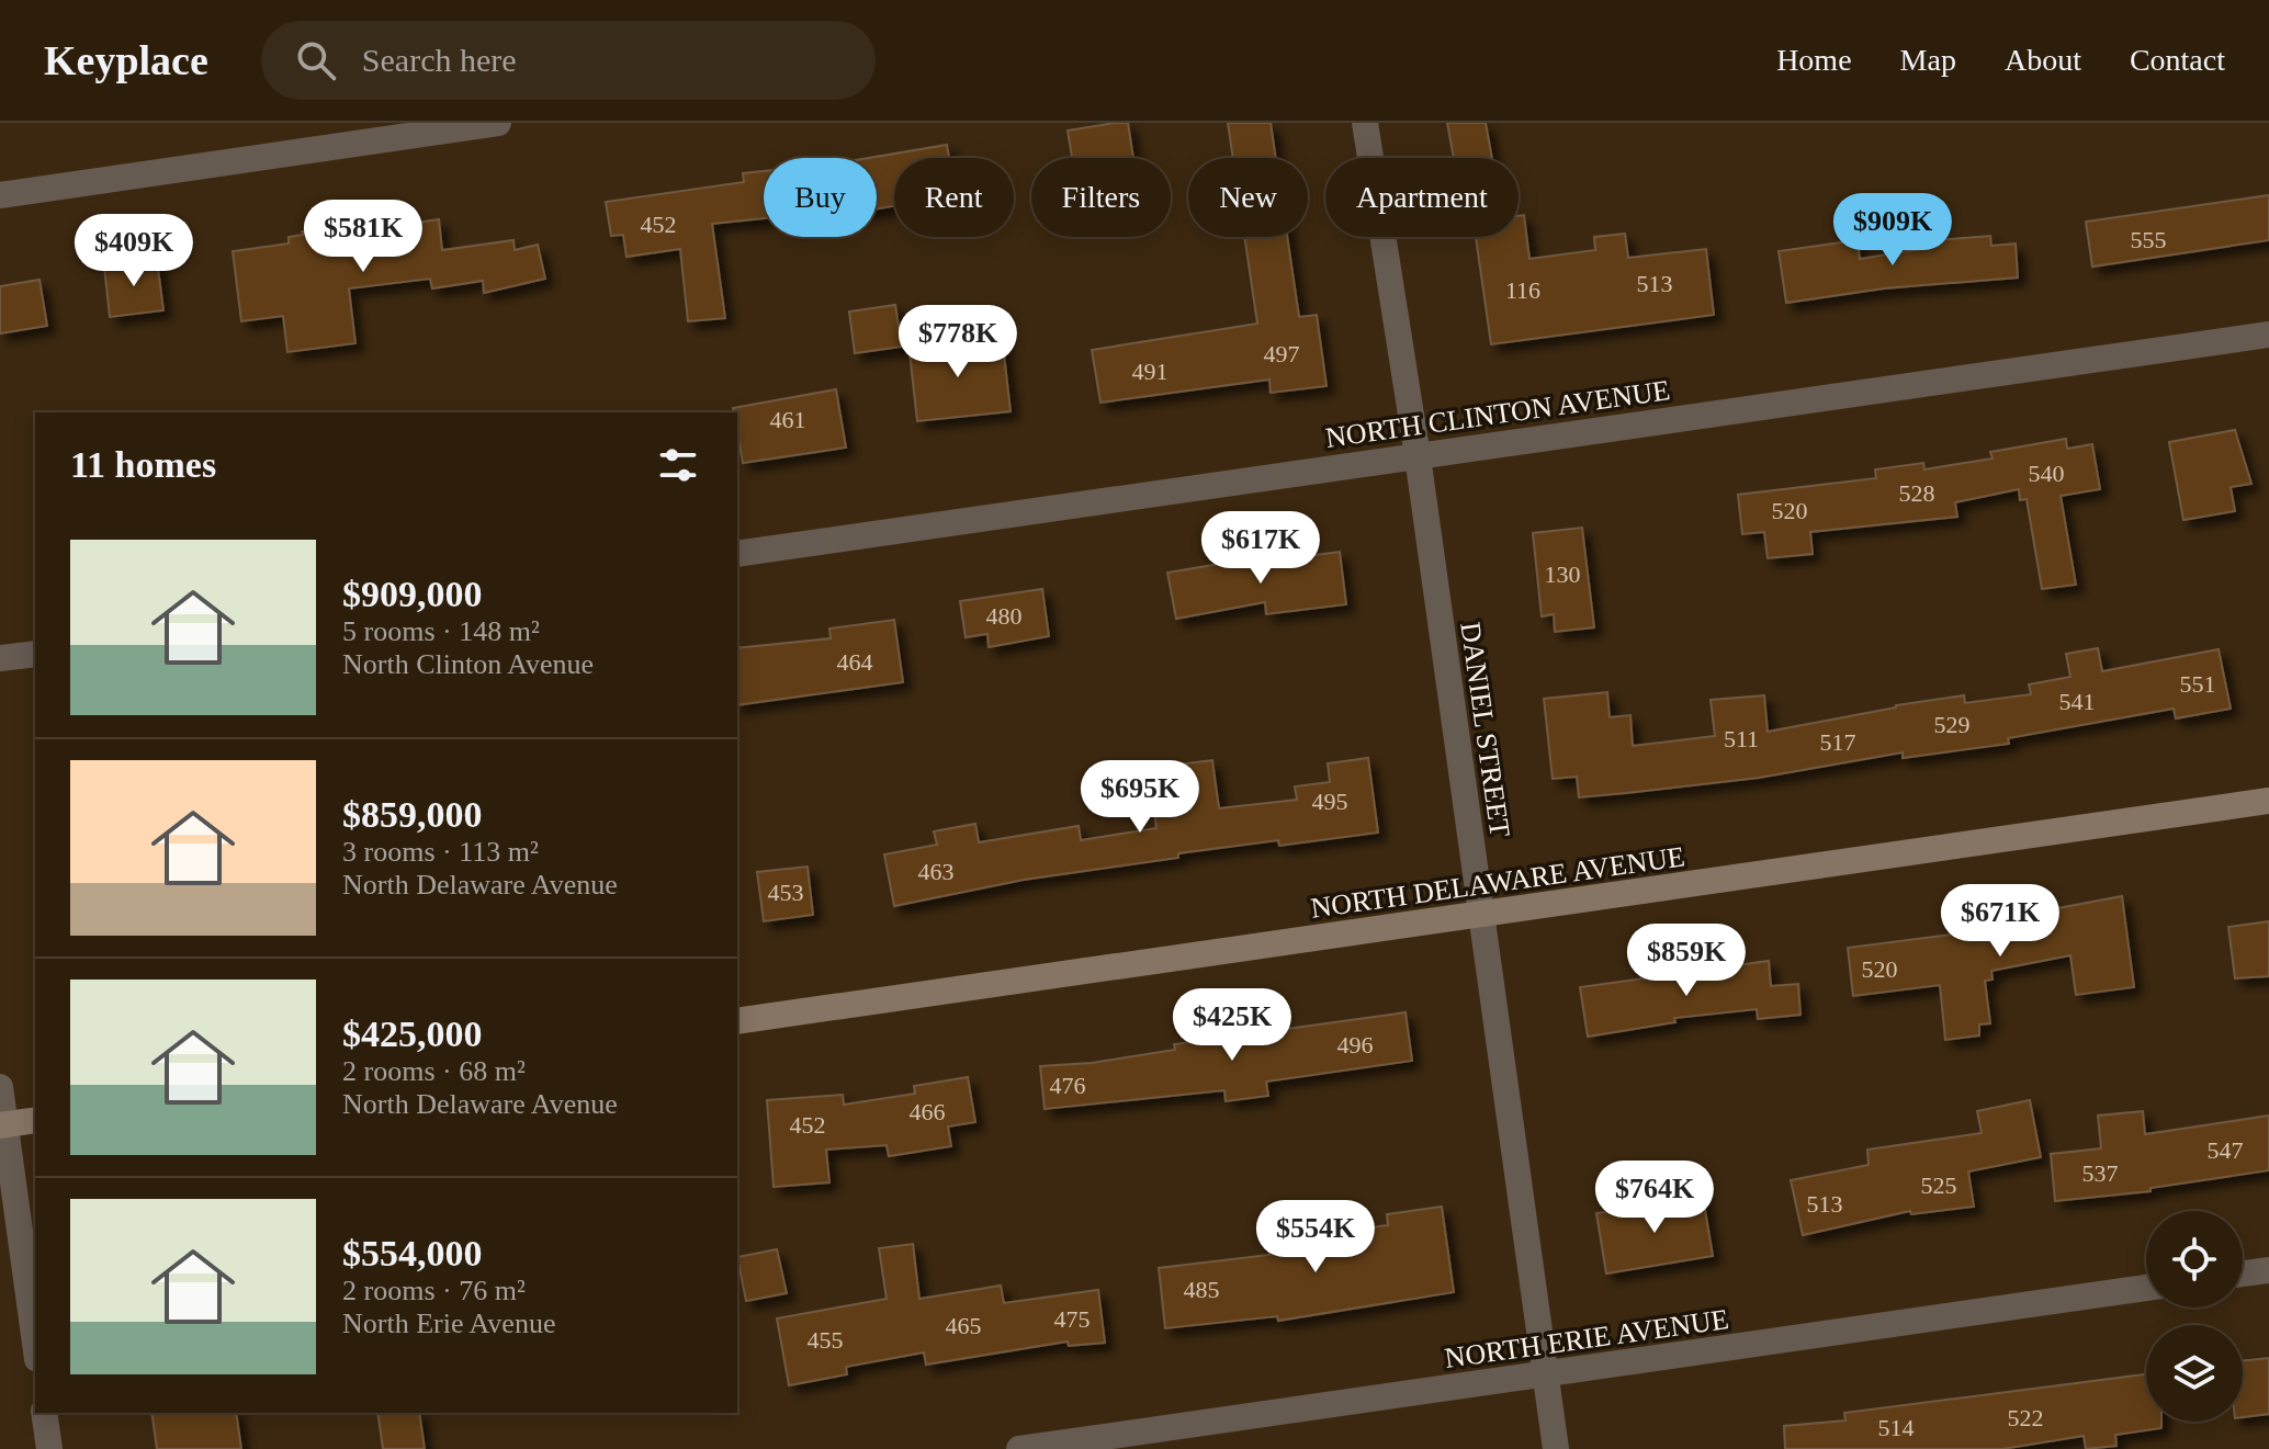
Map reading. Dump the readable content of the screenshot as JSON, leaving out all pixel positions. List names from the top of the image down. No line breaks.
{"streets":{"street":["NORTH CLINTON AVENUE","DANIEL STREET","NORTH DELAWARE AVENUE","NORTH ERIE AVENUE"]},"crossings":[["NORTH CLINTON AVENUE","DANIEL STREET"],["DANIEL STREET","NORTH DELAWARE AVENUE"],["DANIEL STREET","NORTH ERIE AVENUE"]],"house_numbers":["452","555","513","116","497","491","461","540","528","520","130","480","464","551","541","529","511","517","495","463","453","520","496","476","466","452","547","537","525","513","485","475","465","455","522","514"],"page":{"header":"Keyplace","search":"Search here","nav":["Home","Map","About","Contact"],"chip":["Buy","Rent","Filters","New","Apartment"],"price":["$909K","$581K","$409K","$778K","$617K","$695K","$671K","$859K","$425K","$764K","$554K"],"heading":"11 homes","list":[{"name":"$909,000","note":"5 rooms · 148 m² · North Clinton Avenue"},{"name":"$859,000","note":"3 rooms · 113 m² · North Delaware Avenue"},{"name":"$425,000","note":"2 rooms · 68 m² · North Delaware Avenue"},{"name":"$554,000","note":"2 rooms · 76 m² · North Erie Avenue"}]}}
